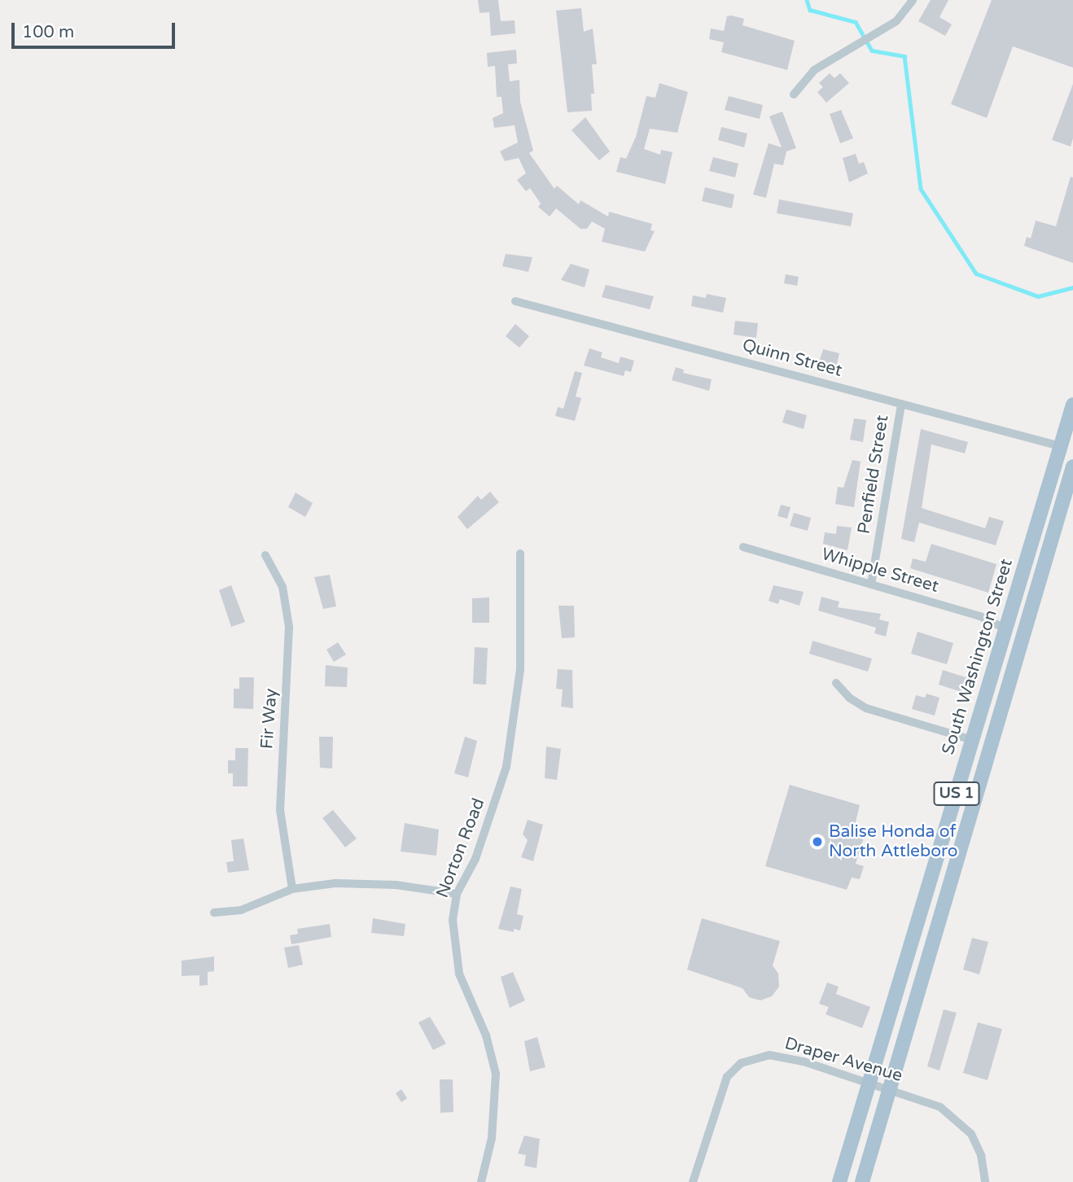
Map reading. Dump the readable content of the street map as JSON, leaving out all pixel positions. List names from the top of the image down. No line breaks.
{"streets":{"main road":["South Washington Street","US 1"],"street":["Quinn Street","Penfield Street","Whipple Street","Fir Way","Norton Road","Draper Avenue"]},"crossings":[["Quinn Street","Penfield Street"],["Quinn Street","South Washington Street"],["Penfield Street","Whipple Street"],["Whipple Street","South Washington Street"],["South Washington Street","Draper Avenue"],["US 1","Draper Avenue"]],"places":["Balise Honda of North Attleboro"],"scale_bar":"100 m"}
